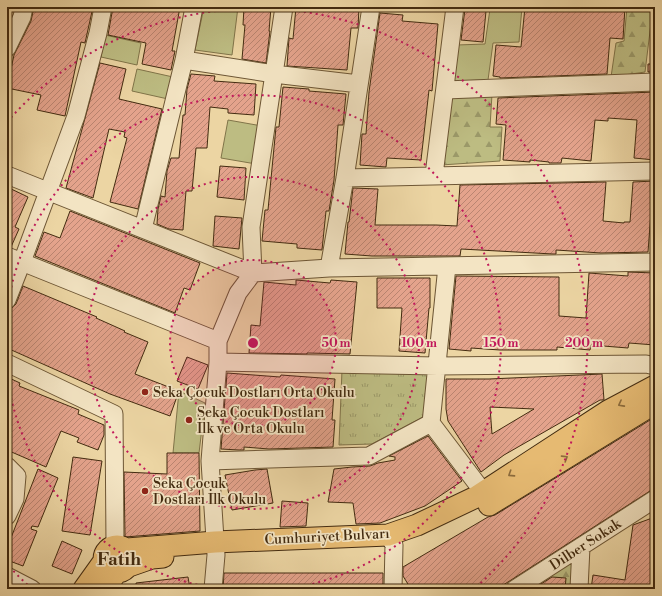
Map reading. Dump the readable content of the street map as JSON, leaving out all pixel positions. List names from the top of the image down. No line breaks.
{"streets":{"main road":["Cumhuriyet Bulvarı"],"street":["Dilber Sokak"]},"districts":["Fatih"],"places":["Seka Çocuk Dostları Orta Okulu","Seka Çocuk Dostları İlk ve Orta Okulu","Seka Çocuk Dostları İlk Okulu"],"rings":["50 m","100 m","150 m","200 m"]}
